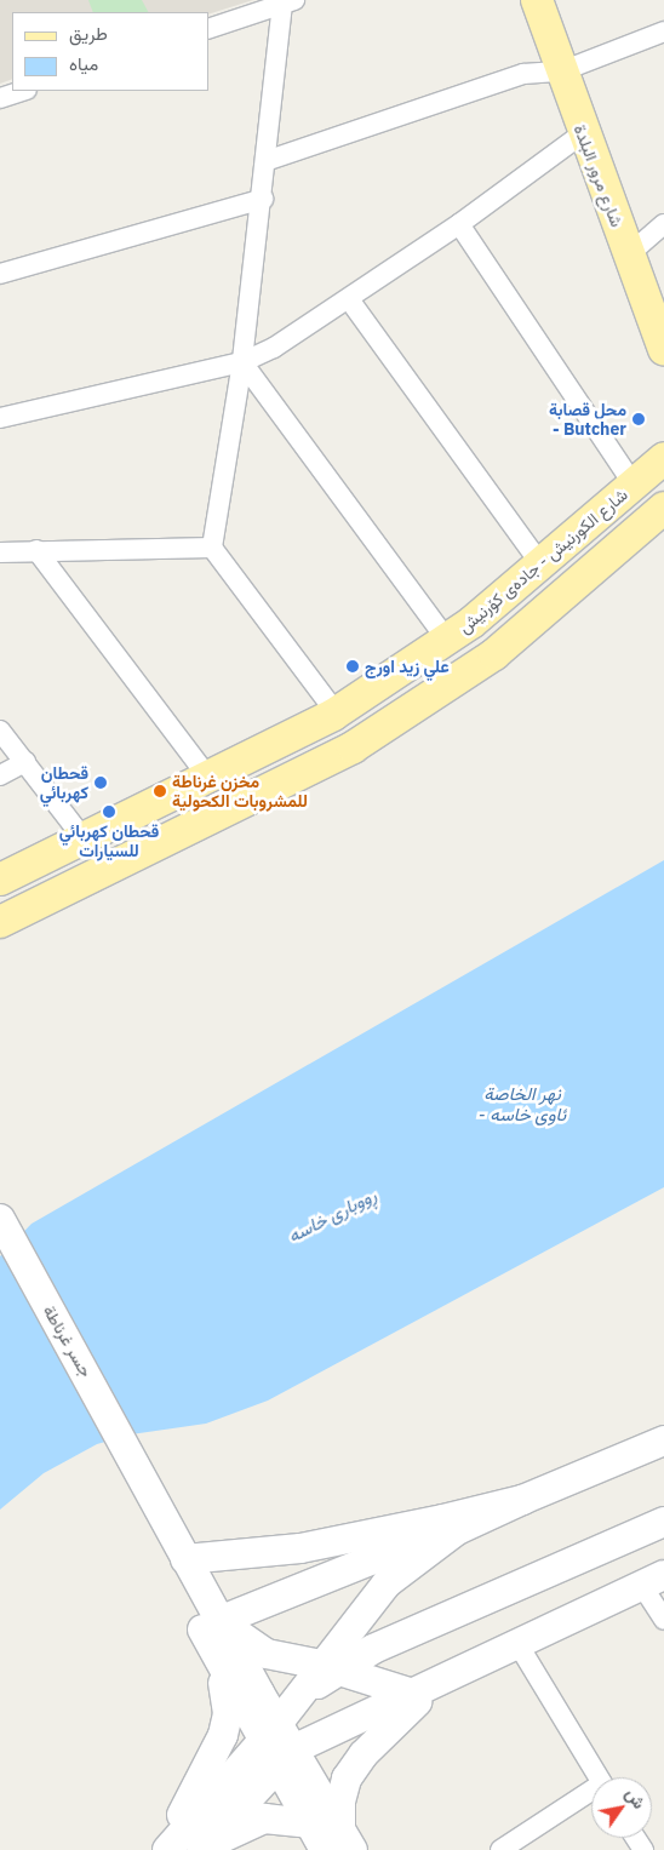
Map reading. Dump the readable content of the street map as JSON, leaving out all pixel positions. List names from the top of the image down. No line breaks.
{"streets":{"main road":["شارع مرور البلدة","شارع الكورنيش - جادەی کۆرنیش"],"street":["جسر غرناطة"]},"water":["نهر الخاصة - ئاوی خاسە","ڕووباری خاسە"],"places":["محل قصابة - Butcher","علي زيد اورج","قحطان كهربائي","مخزن غرناطة للمشروبات الكحولية","قحطان كهربائي للسيارات"],"legend":["طريق","مياه"],"north":"top right"}
